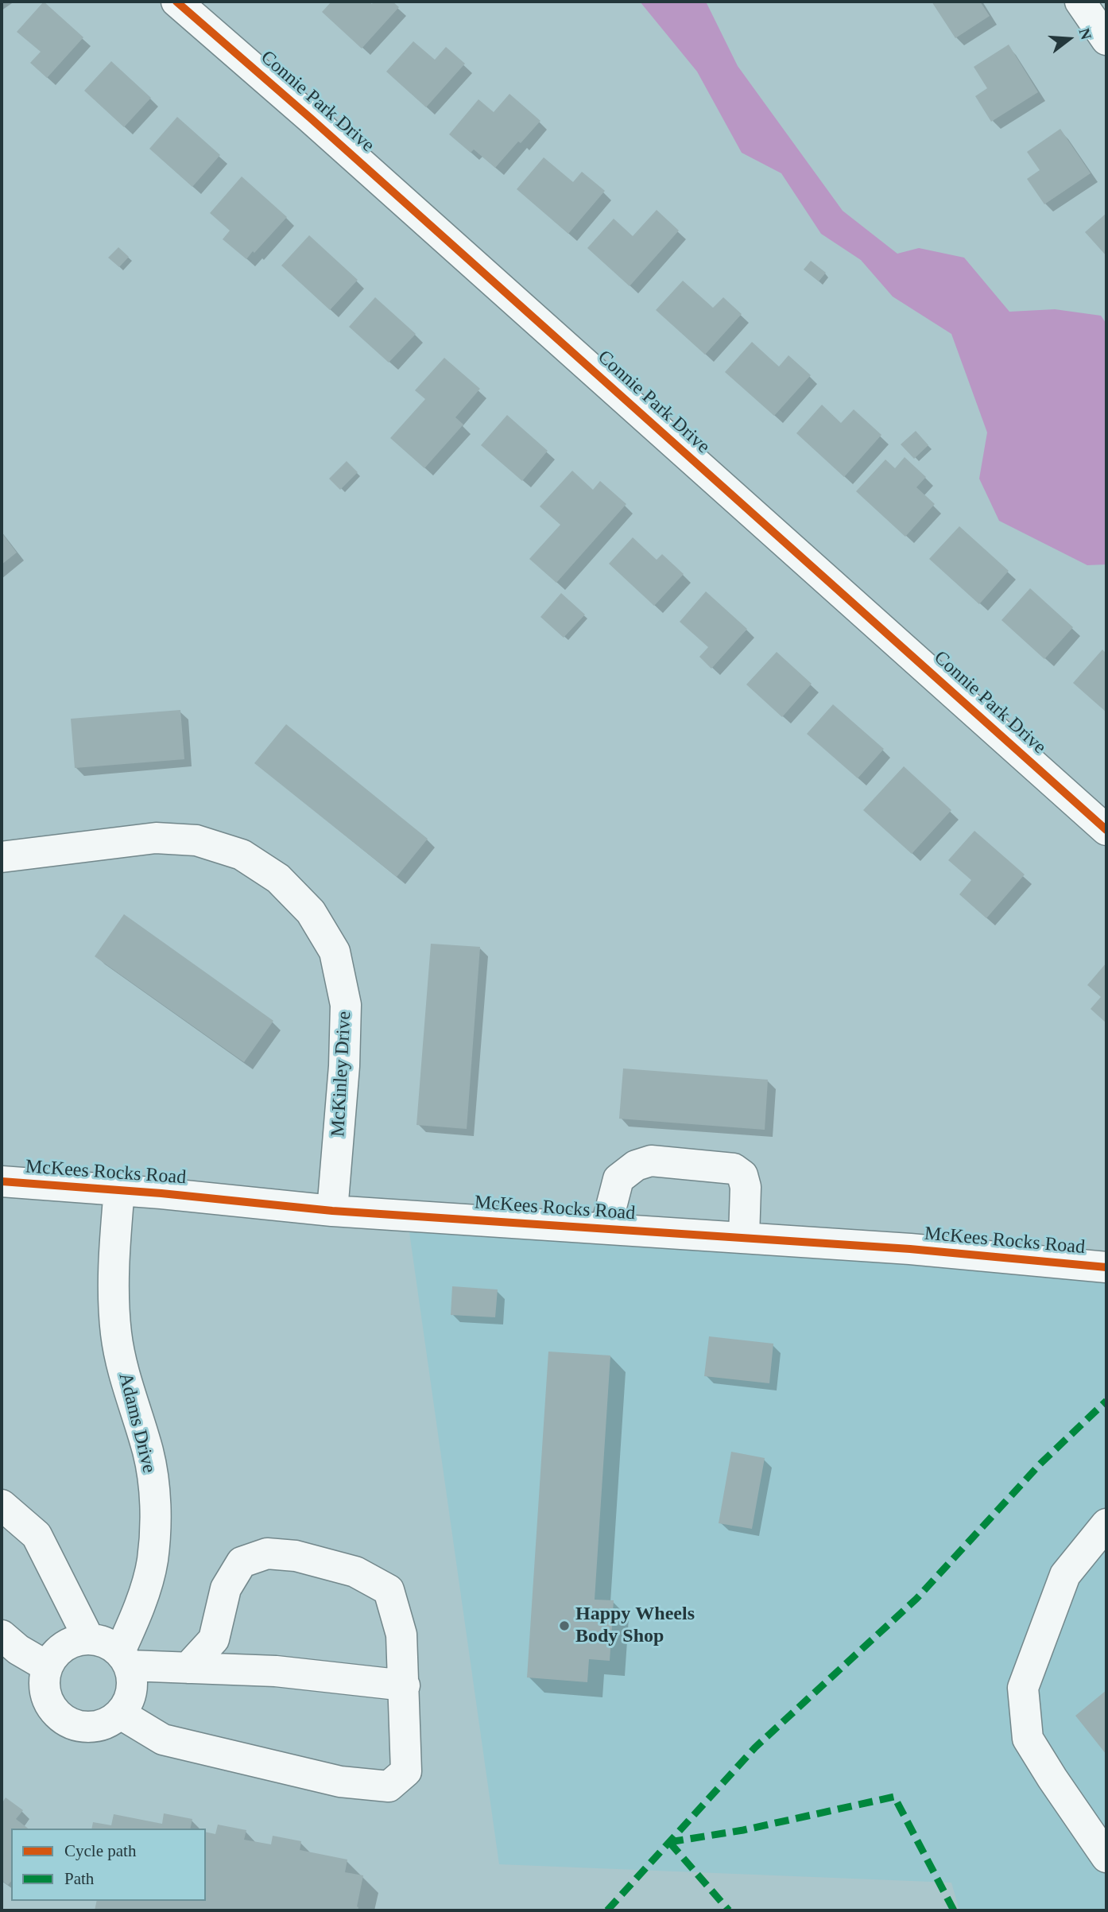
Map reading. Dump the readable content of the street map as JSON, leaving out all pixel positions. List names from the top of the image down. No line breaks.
{"streets":{"street":["Connie Park Drive","McKinley Drive","McKees Rocks Road","Adams Drive"]},"crossings":[["McKinley Drive","McKees Rocks Road"],["McKees Rocks Road","Adams Drive"]],"places":["Happy Wheels Body Shop"],"legend":["Cycle path","Path"],"north":"right"}
